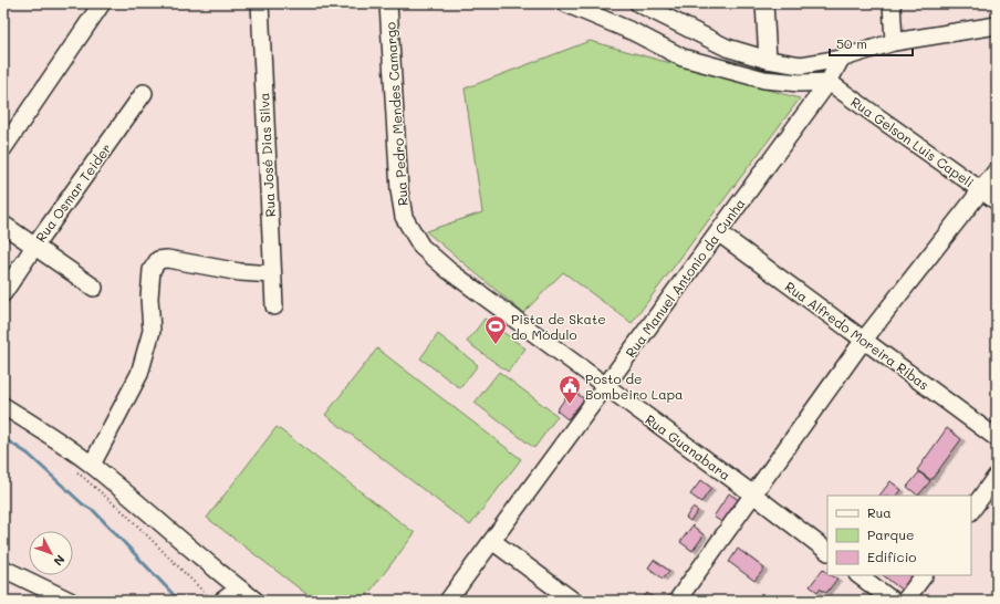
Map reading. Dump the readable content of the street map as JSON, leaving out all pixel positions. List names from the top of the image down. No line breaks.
{"streets":{"street":["Rua Pedro Mendes Camargo","Rua Gelson Luis Capeli","Rua José Dias Silva","Rua Osmar Teider","Rua Manuel Antonio da Cunha","Rua Alfredo Moreira Ribas","Rua Guanabara"]},"crossings":[["Rua Pedro Mendes Camargo","Rua Guanabara"],["Rua Gelson Luis Capeli","Rua Manuel Antonio da Cunha"],["Rua Manuel Antonio da Cunha","Rua Alfredo Moreira Ribas"],["Rua Manuel Antonio da Cunha","Rua Guanabara"]],"places":{"sports":["Pista de Skate do Módulo"],"public building":["Posto de Bombeiro Lapa"]},"legend":["Rua","Parque","Edifício"],"scale_bar":"50 m","north":"bottom right"}
